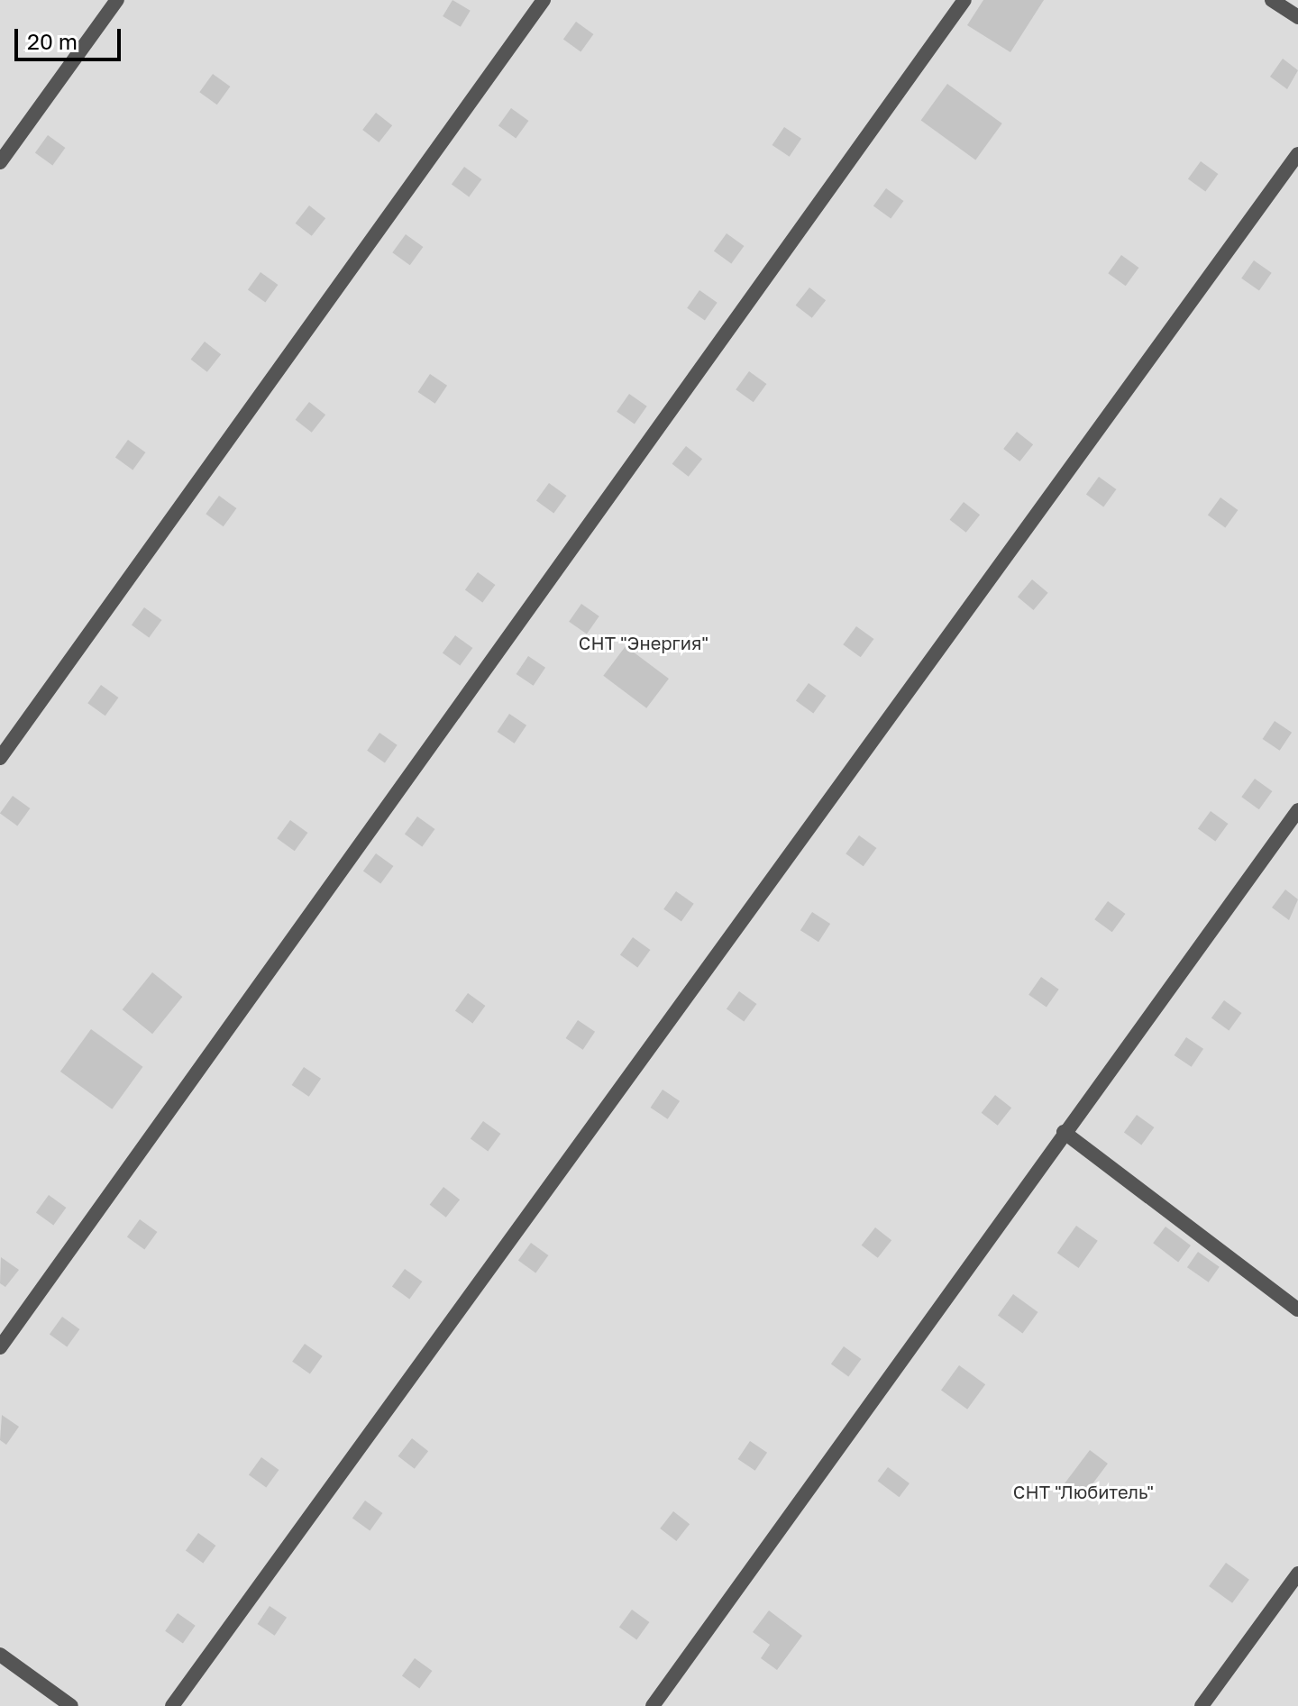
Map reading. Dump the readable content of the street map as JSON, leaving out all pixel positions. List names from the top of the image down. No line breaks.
{"parks":["СНТ \"Энергия\"","СНТ \"Любитель\""],"scale_bar":"20 m"}
